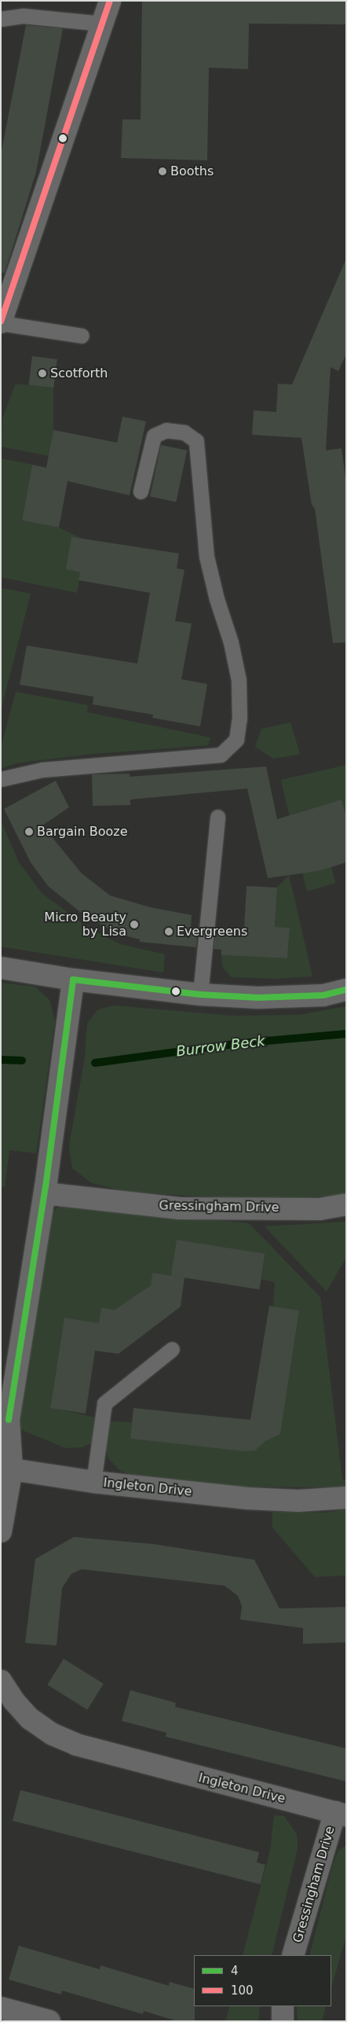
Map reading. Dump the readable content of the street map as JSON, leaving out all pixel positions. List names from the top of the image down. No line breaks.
{"streets":{"street":["Gressingham Drive","Ingleton Drive"]},"crossings":[["Gressingham Drive","Ingleton Drive"]],"water":["Burrow Beck"],"places":["Booths","Scotforth","Bargain Booze","Micro Beauty by Lisa","Evergreens"],"lines":["transit line 100","transit line 4"],"legend":["4","100"]}
